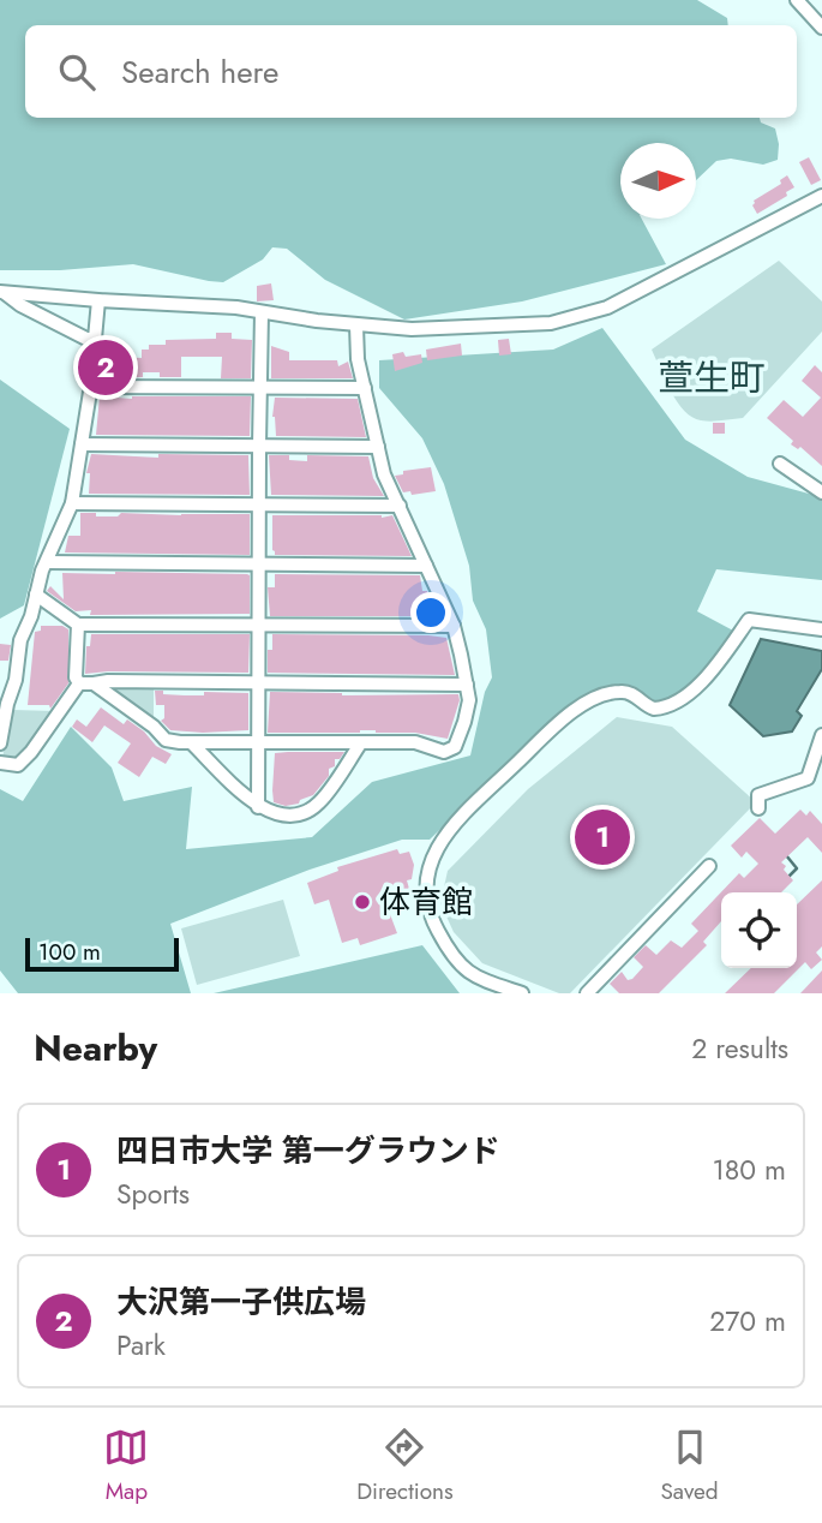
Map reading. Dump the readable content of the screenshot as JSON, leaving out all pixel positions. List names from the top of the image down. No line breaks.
{"districts":["萱生町"],"places":["体育館"],"scale_bar":"100 m","north":"right","page":{"search":"Search here","pins":["2","1"],"scale":"100 m","heading":["Nearby","2 results"],"list":[{"mark":"1","name":"四日市大学 第一グラウンド","note":"Sports","value":"180 m"},{"mark":"2","name":"大沢第一子供広場","note":"Park","value":"270 m"}],"nav":["Map","Directions","Saved"]}}
